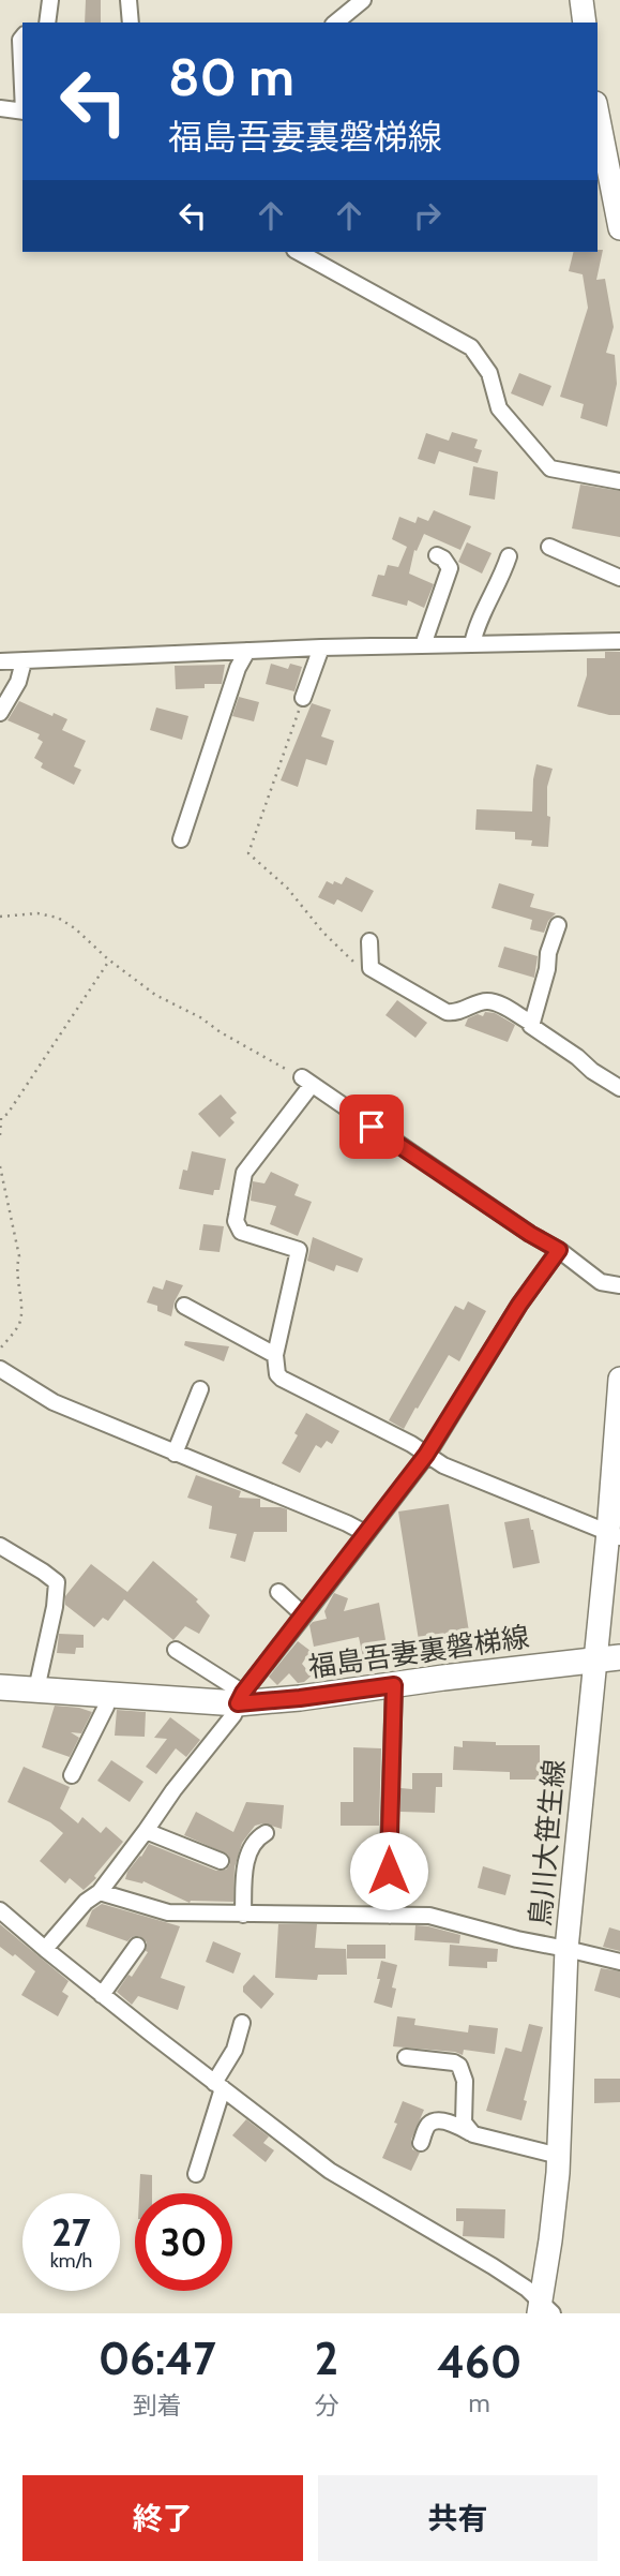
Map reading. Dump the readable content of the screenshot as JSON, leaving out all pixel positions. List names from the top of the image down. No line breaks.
{"streets":{"main road":["福島吾妻裏磐梯線"],"street":["鳥川大笹生線"]},"crossings":[["福島吾妻裏磐梯線","鳥川大笹生線"]],"page":{"turn":["80 m","福島吾妻裏磐梯線"],"speed":"27 km/h","limit":"30","eta":["06:47","到着","2","分","460","m"],"buttons":["終了","共有"]}}
